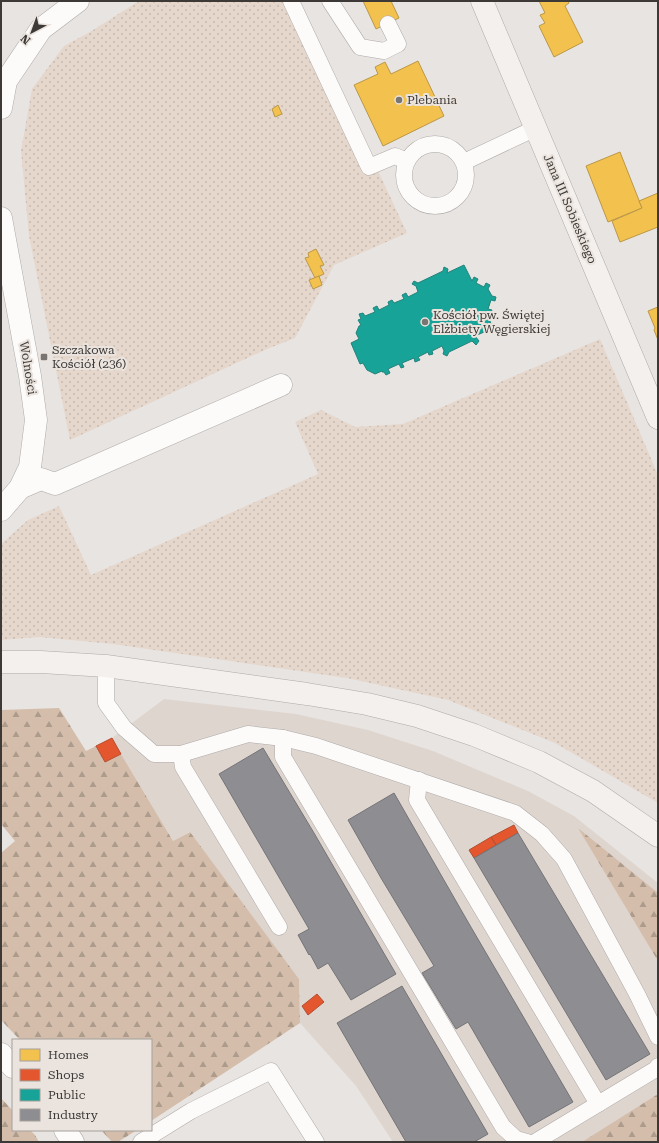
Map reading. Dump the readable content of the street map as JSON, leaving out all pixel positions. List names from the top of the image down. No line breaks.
{"streets":{"street":["Jana III Sobieskiego","Wolności"]},"places":{"other":["Plebania","Kościół pw. Świętej Elżbiety Węgierskiej"],"transit":["Szczakowa Kościół (236)"]},"legend":["Homes","Shops","Public","Industry"],"north":"bottom left"}
